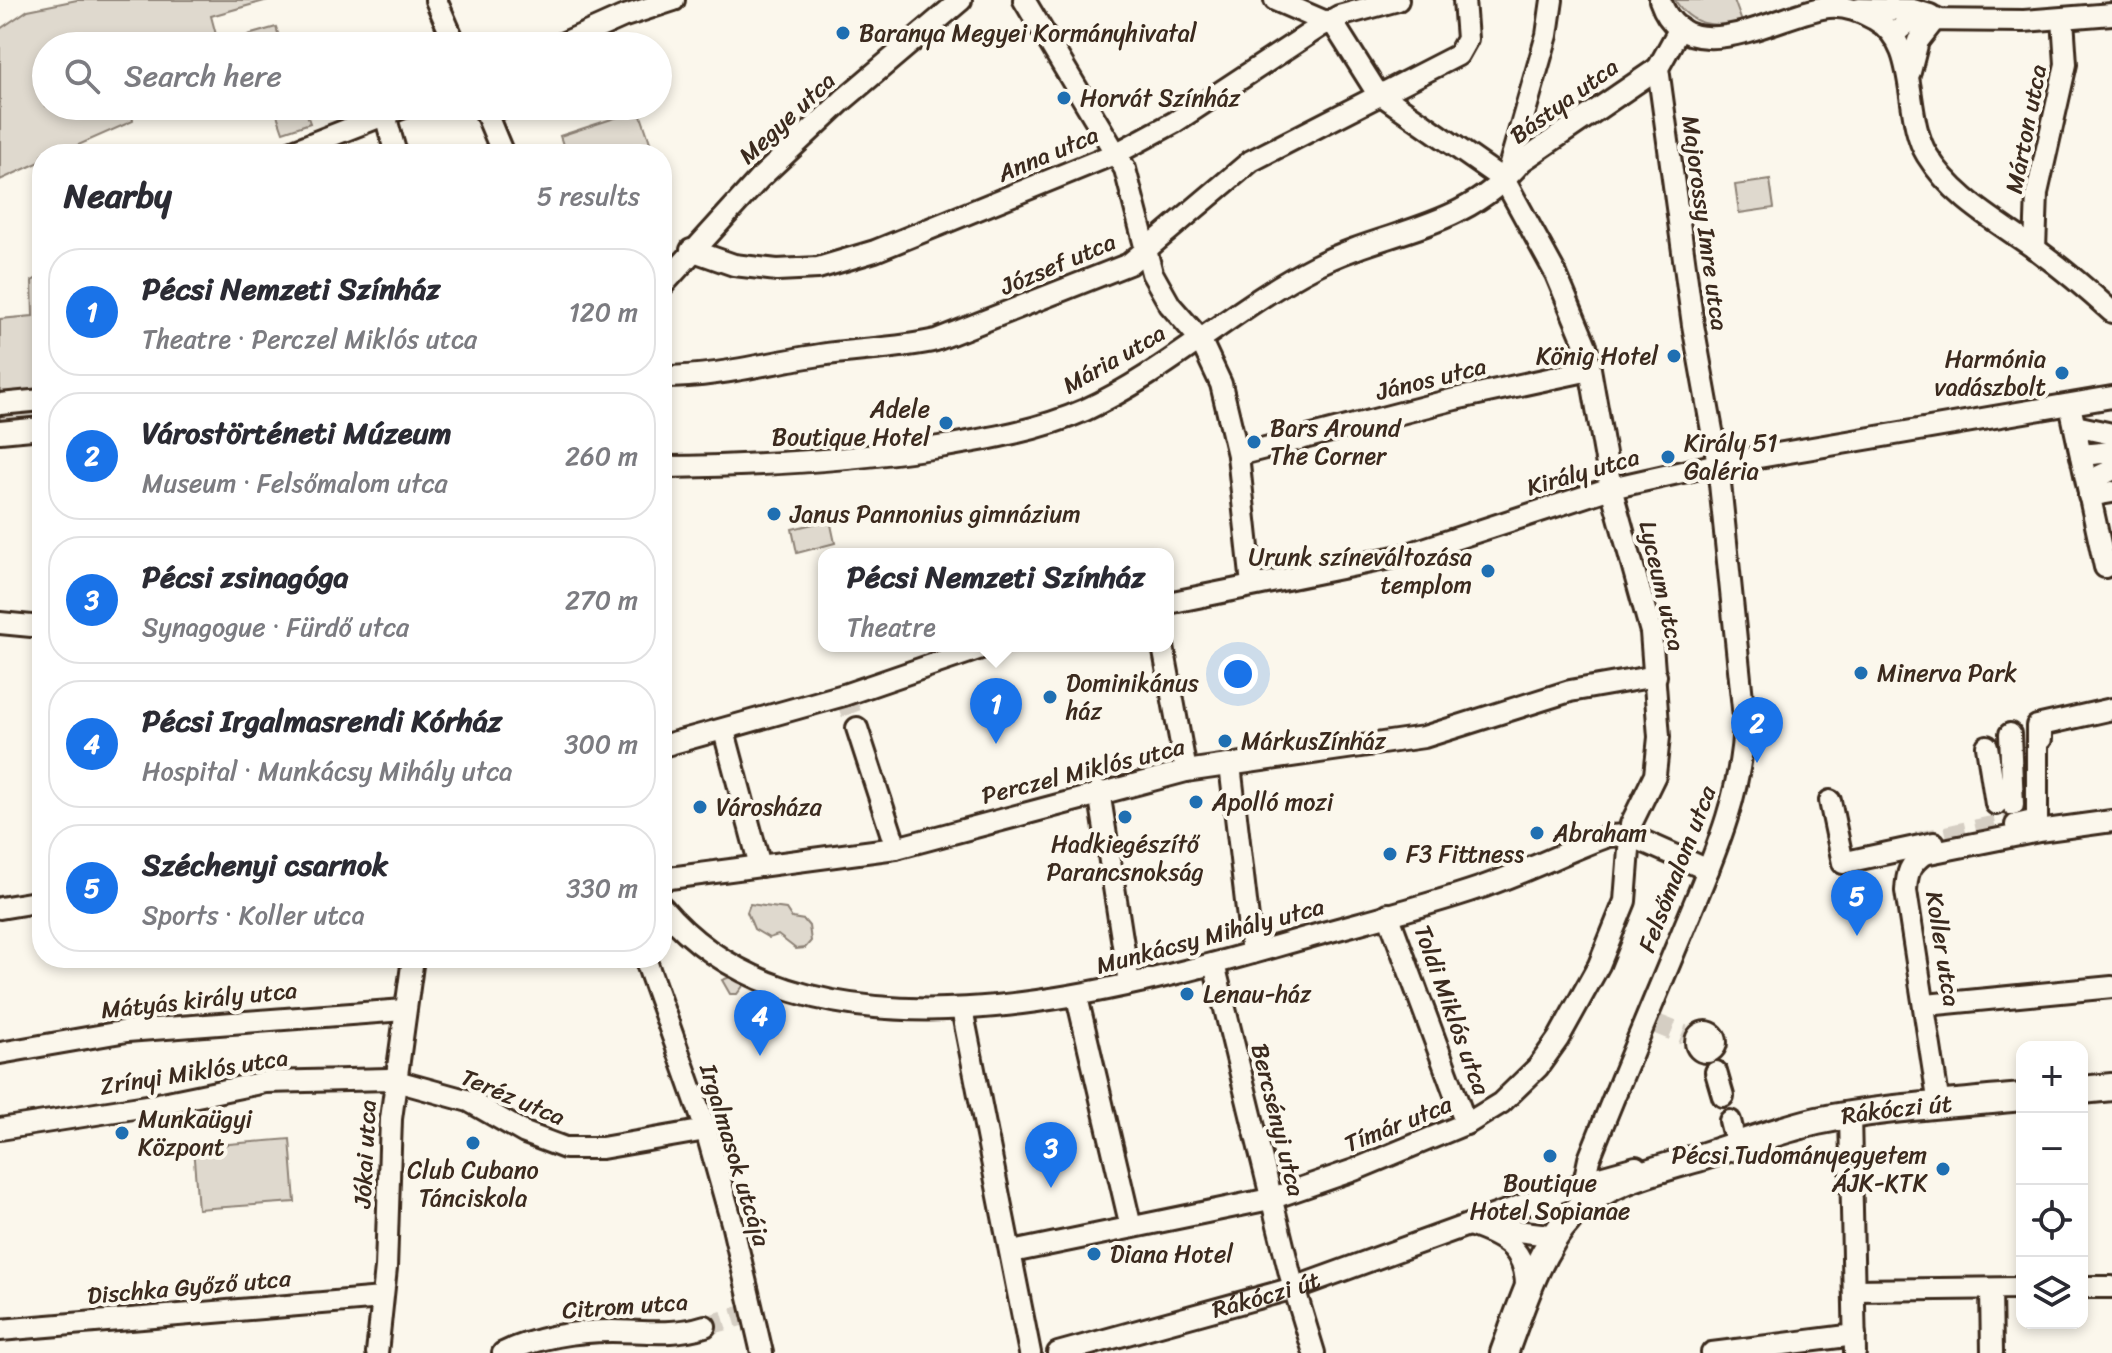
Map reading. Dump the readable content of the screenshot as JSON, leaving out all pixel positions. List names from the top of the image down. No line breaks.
{"streets":{"main road":["Rákóczi út"],"street":["Bástya utca","Megye utca","Márton utca","Anna utca","Majorossy Imre utca","József utca","Mária utca","János utca","Király utca","Lyceum utca","Perczel Miklós utca","Felsőmalom utca","Munkácsy Mihály utca","Koller utca","Mátyás király utca","Toldi Miklós utca","Zrínyi Miklós utca","Teréz utca","Bercsényi utca","Tímár utca","Jókai utca","Irgalmasok utcája","Dischka Győző utca","Citrom utca"]},"crossings":[["Bástya utca","Majorossy Imre utca"],["Bástya utca","Mária utca"],["Bástya utca","Lyceum utca"],["Megye utca","Anna utca"],["Majorossy Imre utca","Király utca"],["Majorossy Imre utca","Felsőmalom utca"],["Mária utca","Lyceum utca"],["János utca","Lyceum utca"],["Király utca","Lyceum utca"],["Király utca","Felsőmalom utca"],["Lyceum utca","Perczel Miklós utca"],["Lyceum utca","Munkácsy Mihály utca"],["Lyceum utca","Tímár utca"],["Felsőmalom utca","Rákóczi út"],["Munkácsy Mihály utca","Toldi Miklós utca"],["Munkácsy Mihály utca","Bercsényi utca"],["Munkácsy Mihály utca","Tímár utca"],["Koller utca","Rákóczi út"],["Mátyás király utca","Jókai utca"],["Toldi Miklós utca","Tímár utca"],["Zrínyi Miklós utca","Teréz utca"],["Zrínyi Miklós utca","Jókai utca"],["Teréz utca","Jókai utca"],["Teréz utca","Irgalmasok utcája"],["Rákóczi út","Bercsényi utca"],["Bercsényi utca","Tímár utca"],["Jókai utca","Dischka Győző utca"]],"places":["Baranya Megyei Kormányhivatal","Horvát Színház","König Hotel","Harmónia vadászbolt","Adele Boutique Hotel","Bars Around The Corner","Király 51 Galéria","Janus Pannonius gimnázium","Urunk színeváltozása templom","Minerva Park","Dominikánus ház","MárkusZínház","Apolló mozi","Városháza","Hadkiegészítő Parancsnokság","Abraham","F3 Fittness","Lenau-ház","Munkaügyi Központ","Club Cubano Tánciskola","Boutique Hotel Sopianae","Pécsi Tudományegyetem ÁJK-KTK","Diana Hotel"],"page":{"search":"Search here","heading":["Nearby","5 results"],"list":[{"mark":"1","name":"Pécsi Nemzeti Színház","note":"Theatre · Perczel Miklós utca","value":"120 m"},{"mark":"2","name":"Várostörténeti Múzeum","note":"Museum · Felsőmalom utca","value":"260 m"},{"mark":"3","name":"Pécsi zsinagóga","note":"Synagogue · Fürdő utca","value":"270 m"},{"mark":"4","name":"Pécsi Irgalmasrendi Kórház","note":"Hospital · Munkácsy Mihály utca","value":"300 m"},{"mark":"5","name":"Széchenyi csarnok","note":"Sports · Koller utca","value":"330 m"}],"popup":["Pécsi Nemzeti Színház","Theatre"],"pins":["1","2","5","4","3"],"map_buttons":["+","−"]}}
